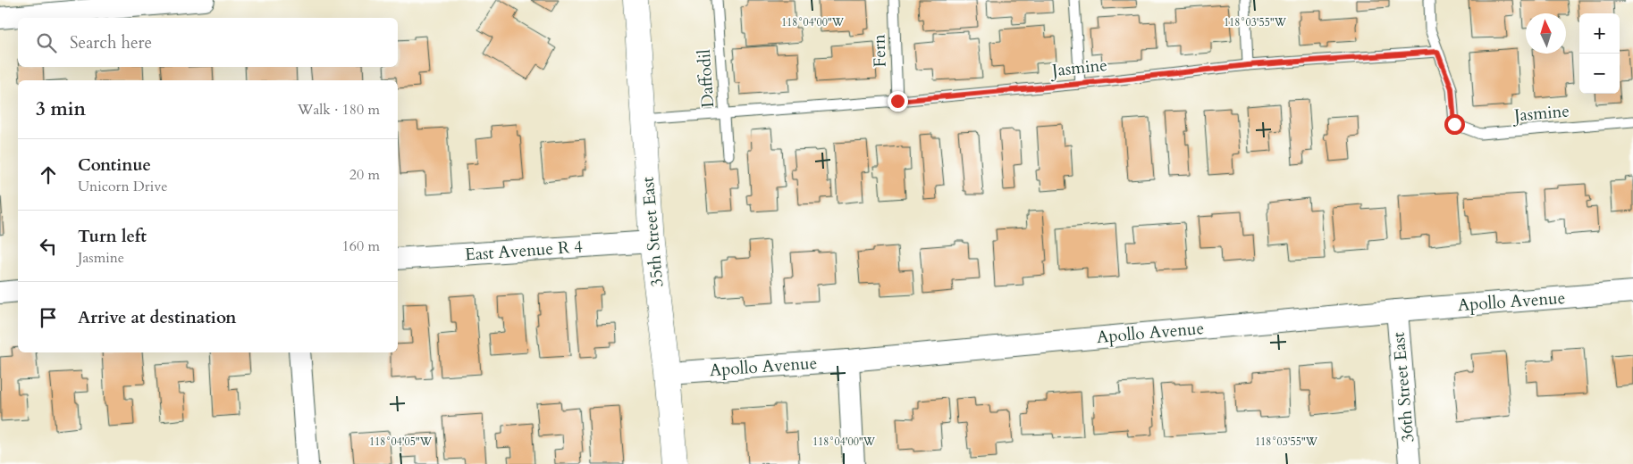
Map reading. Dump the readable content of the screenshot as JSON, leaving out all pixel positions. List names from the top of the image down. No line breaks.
{"streets":{"street":["35th Street East","East Avenue R 4","Apollo Avenue","36th Street East"],"lane":["Fern","Jasmine","Daffodil"]},"crossings":[["Fern","Jasmine"],["Jasmine","Daffodil"],["Jasmine","35th Street East"],["35th Street East","East Avenue R 4"],["35th Street East","Apollo Avenue"],["Apollo Avenue","36th Street East"]],"north":"top","page":{"map_buttons":["+","−"],"search":"Search here","heading":["3 min","Walk · 180 m"],"list":[["Continue","Unicorn Drive","20 m"],["Turn left","Jasmine","160 m"],"Arrive at destination"]},"coordinates":["118°04'00\"W","118°03'55\"W","118°04'05\"W"]}
